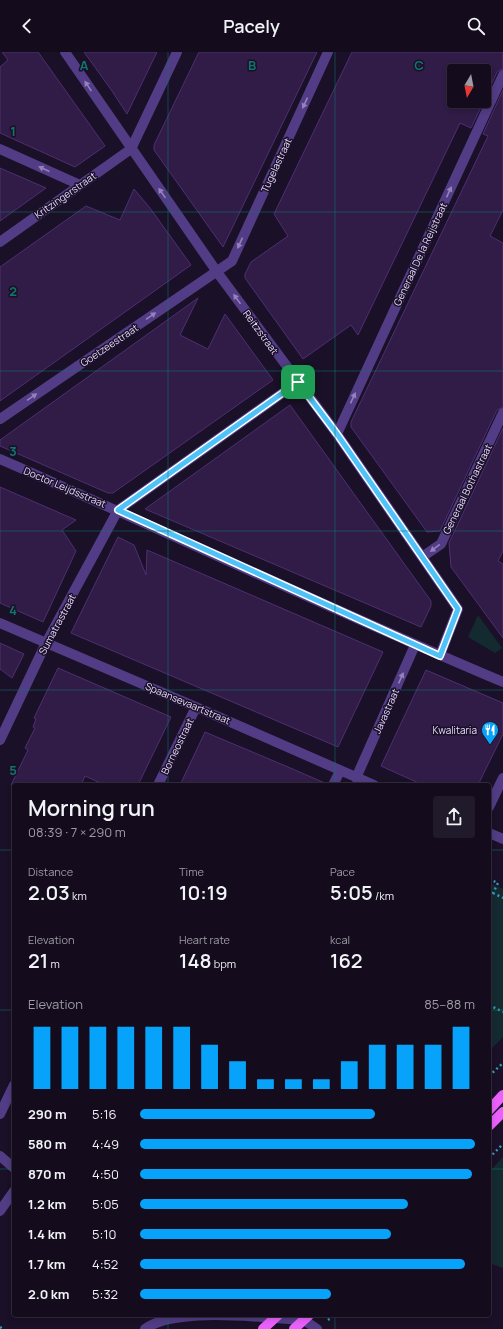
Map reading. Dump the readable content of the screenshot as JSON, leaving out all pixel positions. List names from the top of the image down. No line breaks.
{"streets":{"street":["Tugelastraat","Kritzingerstraat","Generaal De la Reijstraat","Reitzstraat","Goetzeestraat","Doctor Leijdsstraat","Generaal Bothastraat","Sumatrastraat","Spaansevaartstraat","Javastraat","Borneostraat"]},"crossings":[["Tugelastraat","Reitzstraat"],["Tugelastraat","Goetzeestraat"],["Kritzingerstraat","Reitzstraat"],["Generaal De la Reijstraat","Reitzstraat"],["Reitzstraat","Goetzeestraat"],["Reitzstraat","Doctor Leijdsstraat"],["Reitzstraat","Generaal Bothastraat"],["Doctor Leijdsstraat","Sumatrastraat"],["Doctor Leijdsstraat","Javastraat"],["Sumatrastraat","Spaansevaartstraat"],["Spaansevaartstraat","Javastraat"],["Spaansevaartstraat","Borneostraat"]],"one_way":["Tugelastraat","Generaal De la Reijstraat","Reitzstraat","Goetzeestraat","Generaal Bothastraat","Javastraat"],"places":{"restaurant":["Kwalitaria"]},"north":"bottom","page":{"header":"Pacely","heading":["Morning run","08:39 · 7 × 290 m"],"stats":[["Distance","2.03 km"],["Time","10:19"],["Pace","5:05 /km"],["Elevation","21 m"],["Heart rate","148 bpm"],["kcal","162"]],"chart":["Elevation","85–88 m"],"list":[{"name":"290 m","note":"5:16"},{"name":"580 m","note":"4:49"},{"name":"870 m","note":"4:50"},{"name":"1.2 km","note":"5:05"},{"name":"1.4 km","note":"5:10"},{"name":"1.7 km","note":"4:52"},{"name":"2.0 km","note":"5:32"}]},"grid":{"columns":["A","B","C"],"rows":["1","2","3","4","5"]}}
